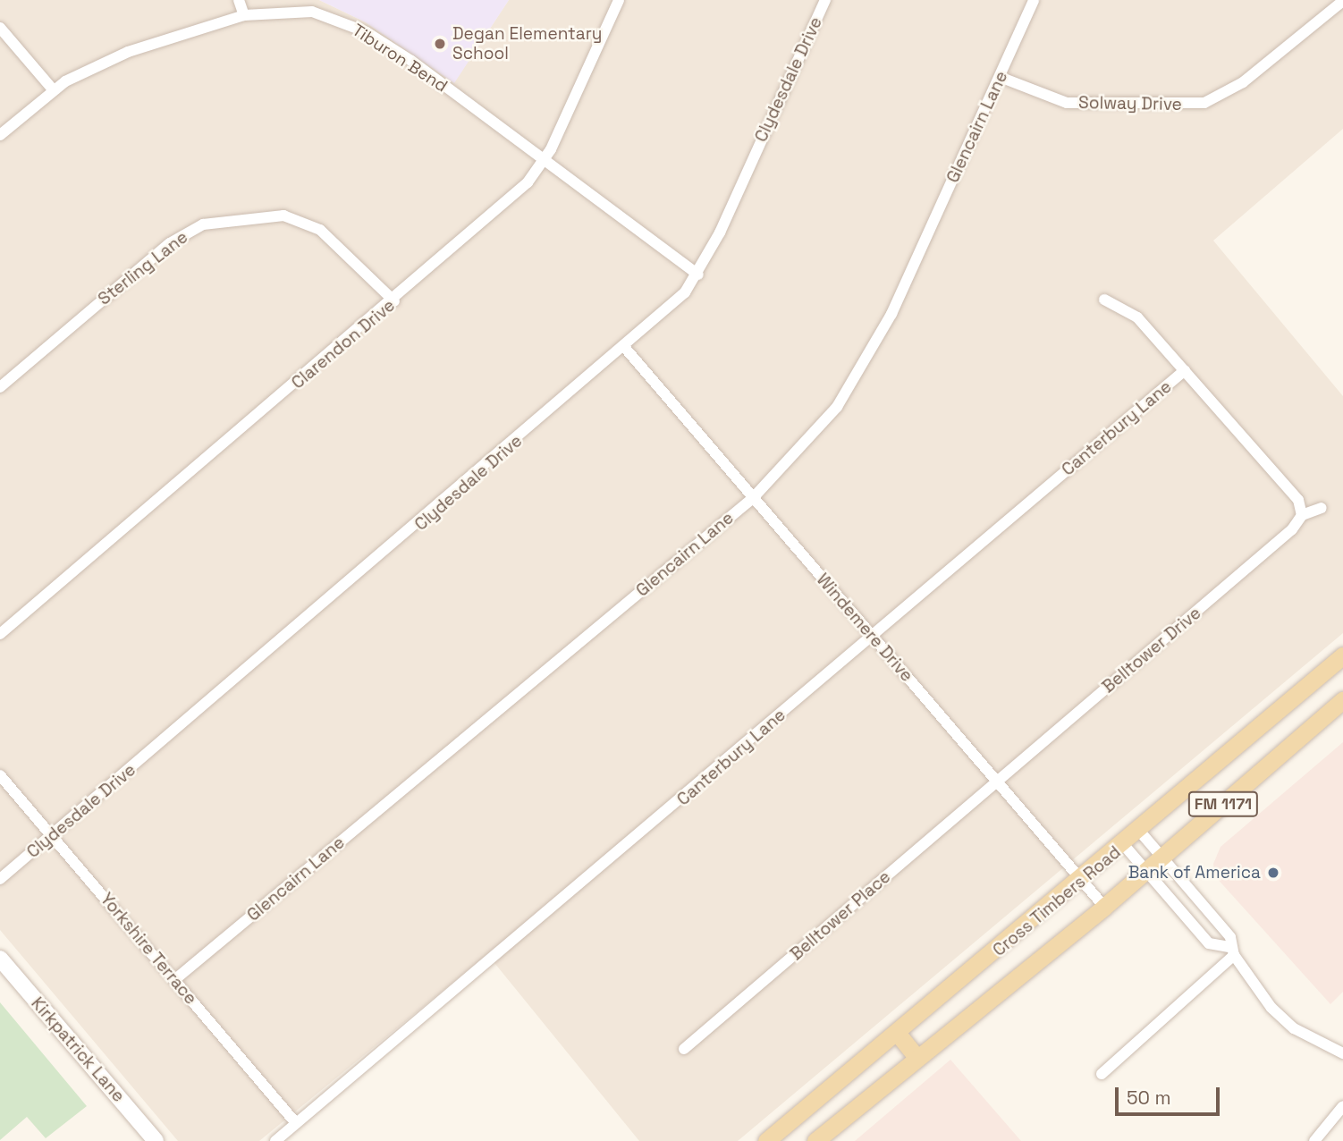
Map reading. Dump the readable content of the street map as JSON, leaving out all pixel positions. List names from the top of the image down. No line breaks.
{"streets":{"main road":["FM 1171","Cross Timbers Road"],"street":["Tiburon Bend","Clydesdale Drive","Solway Drive","Glencairn Lane","Sterling Lane","Clarendon Drive","Canterbury Lane","Windemere Drive","Belltower Drive","Belltower Place","Yorkshire Terrace","Kirkpatrick Lane"]},"crossings":[["Tiburon Bend","Clydesdale Drive"],["Tiburon Bend","Clarendon Drive"],["Clydesdale Drive","Windemere Drive"],["Clydesdale Drive","Yorkshire Terrace"],["Solway Drive","Glencairn Lane"],["Glencairn Lane","Windemere Drive"],["Glencairn Lane","Yorkshire Terrace"],["Sterling Lane","Clarendon Drive"],["Canterbury Lane","Windemere Drive"],["Canterbury Lane","Yorkshire Terrace"],["Windemere Drive","Belltower Drive"],["Windemere Drive","Cross Timbers Road"],["Windemere Drive","Belltower Place"],["Belltower Drive","Belltower Place"]],"places":["Degan Elementary School","Bank of America"],"scale_bar":"50 m"}
